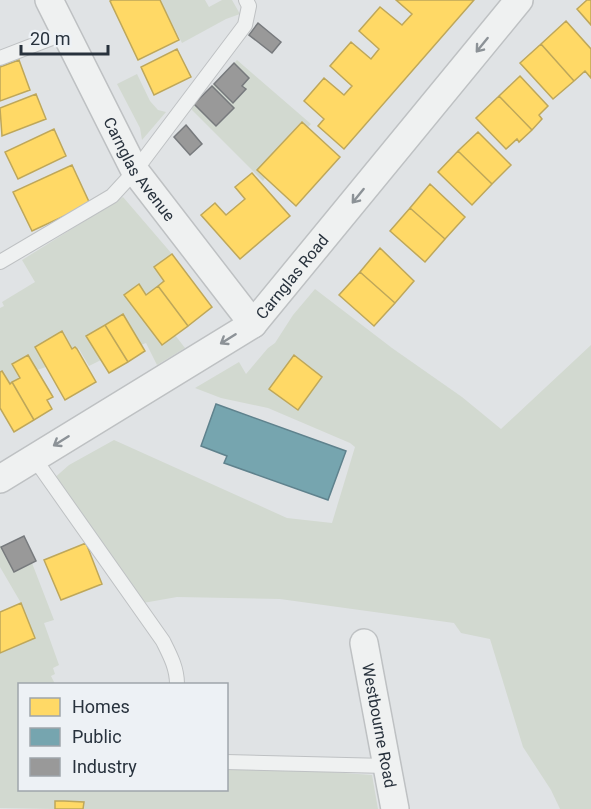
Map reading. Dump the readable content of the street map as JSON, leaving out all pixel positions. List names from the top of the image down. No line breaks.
{"streets":{"street":["Carnglas Avenue","Carnglas Road","Westbourne Road"]},"crossings":[["Carnglas Avenue","Carnglas Road"]],"one_way":["Carnglas Road"],"legend":["Homes","Public","Industry"],"scale_bar":"20 m"}
